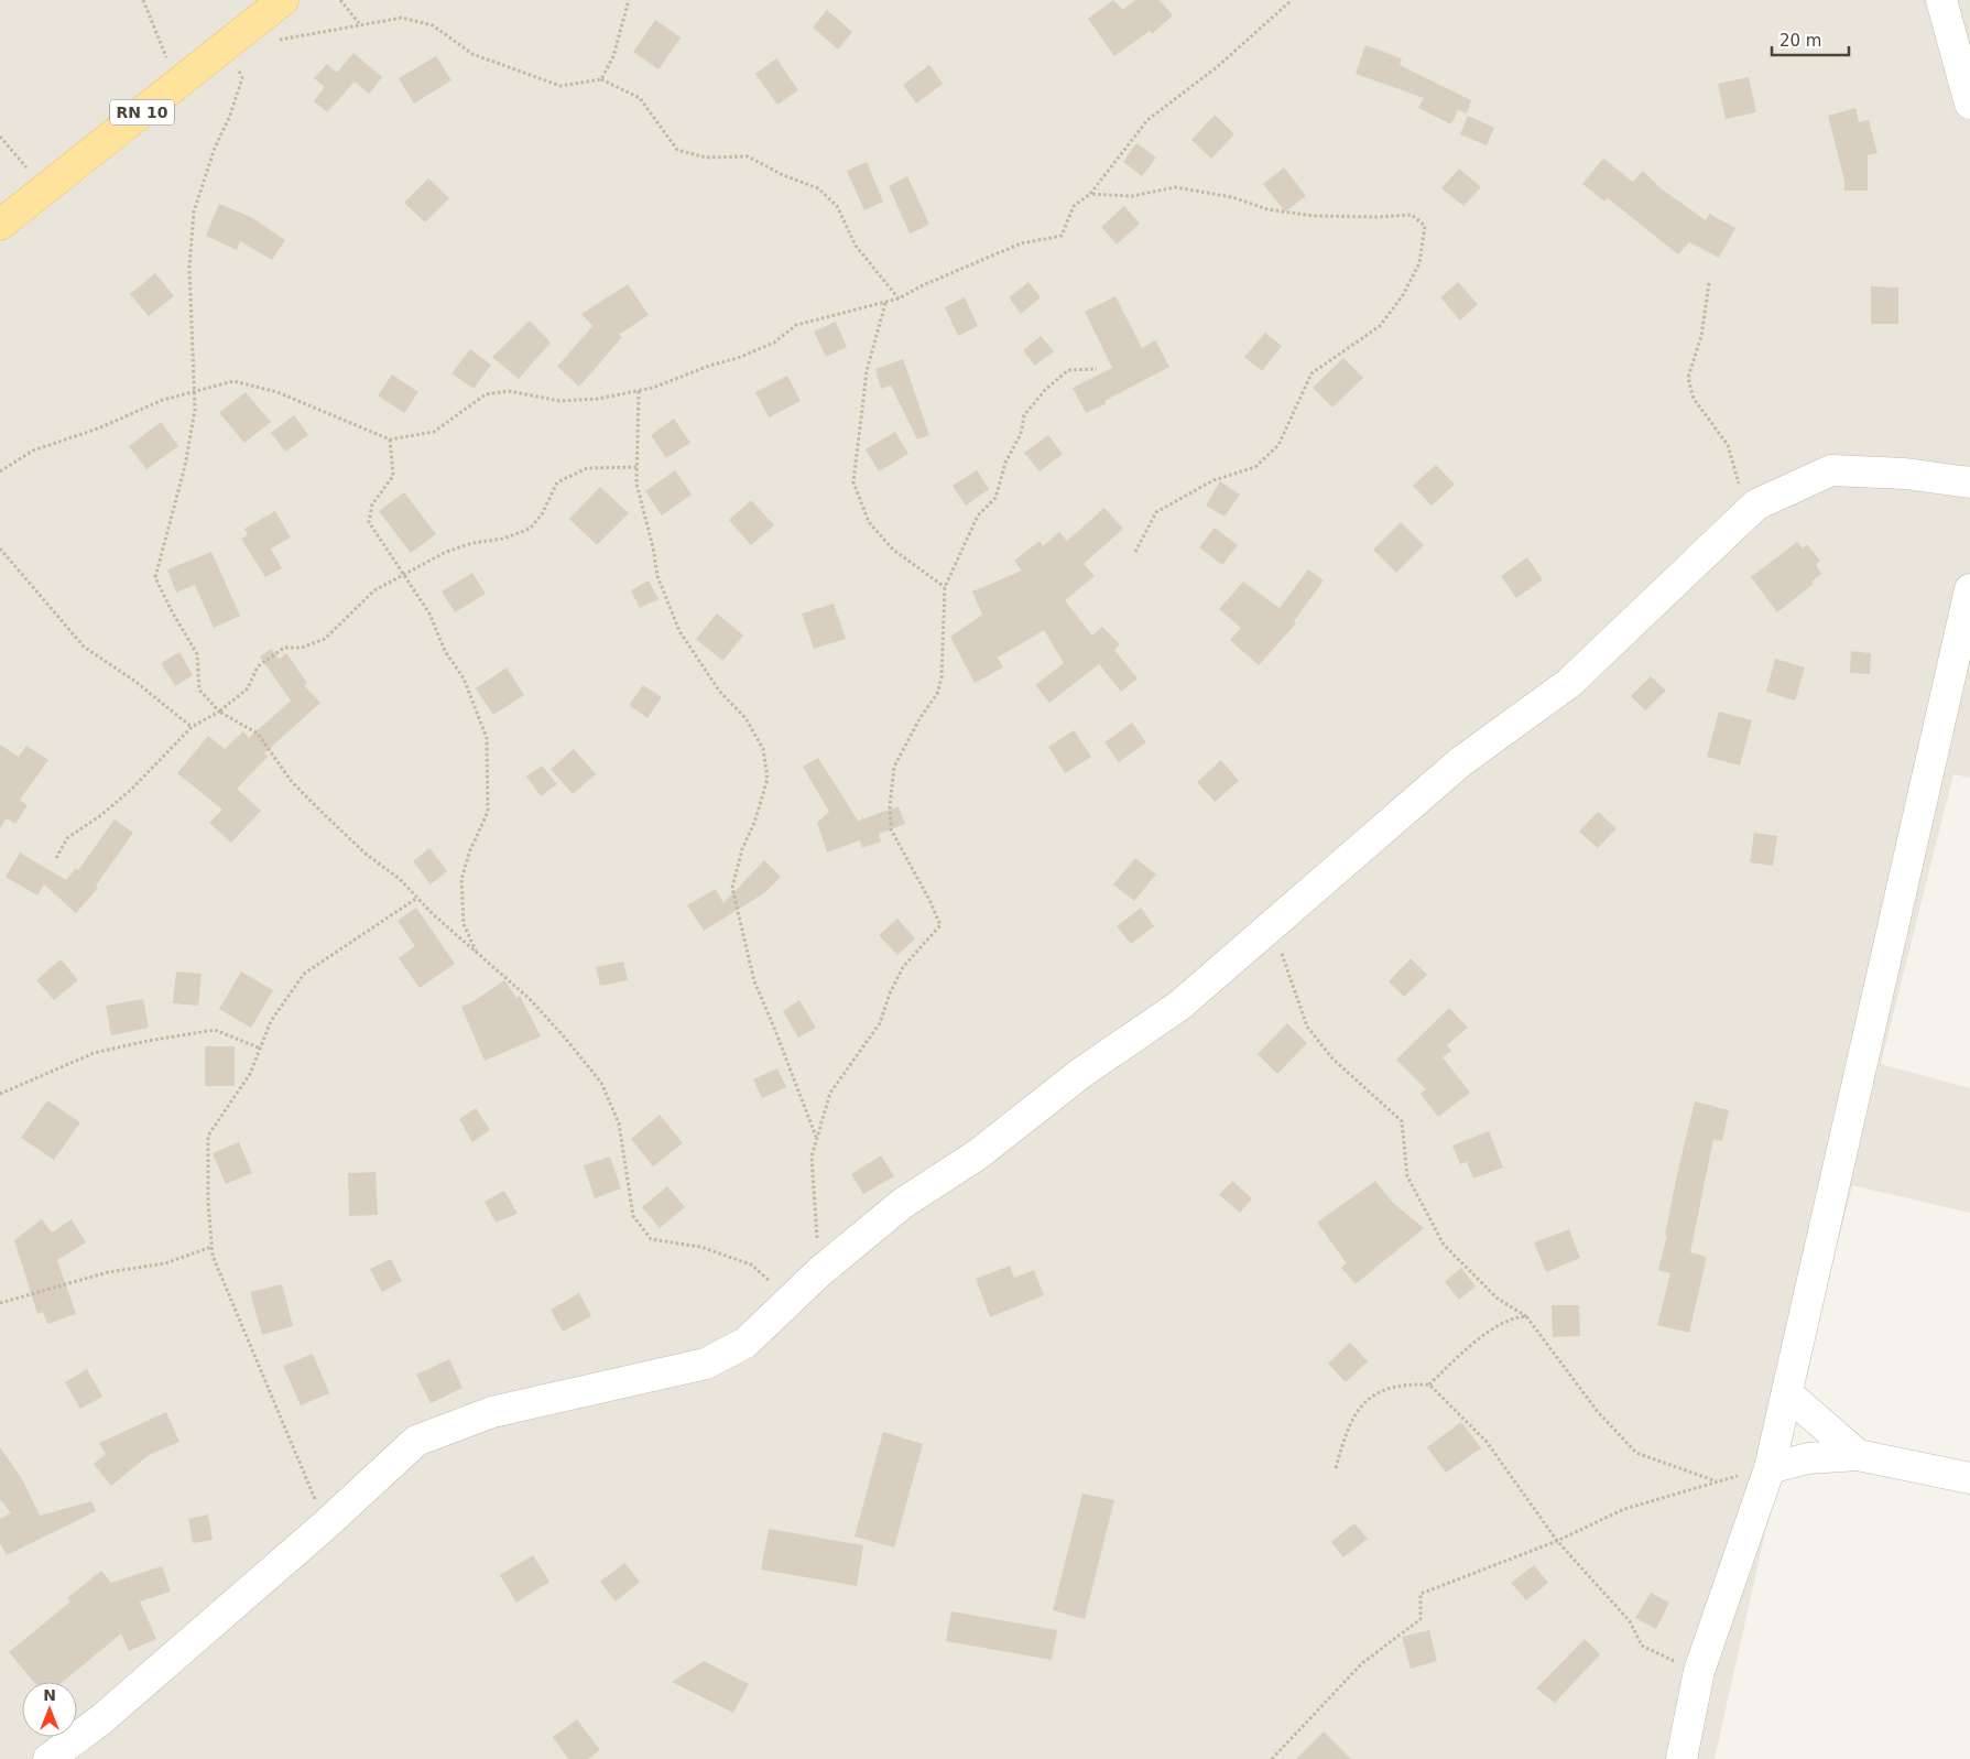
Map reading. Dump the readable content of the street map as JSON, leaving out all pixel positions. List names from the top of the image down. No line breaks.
{"streets":{"main road":["RN 10"]},"scale_bar":"20 m","north":"top"}
